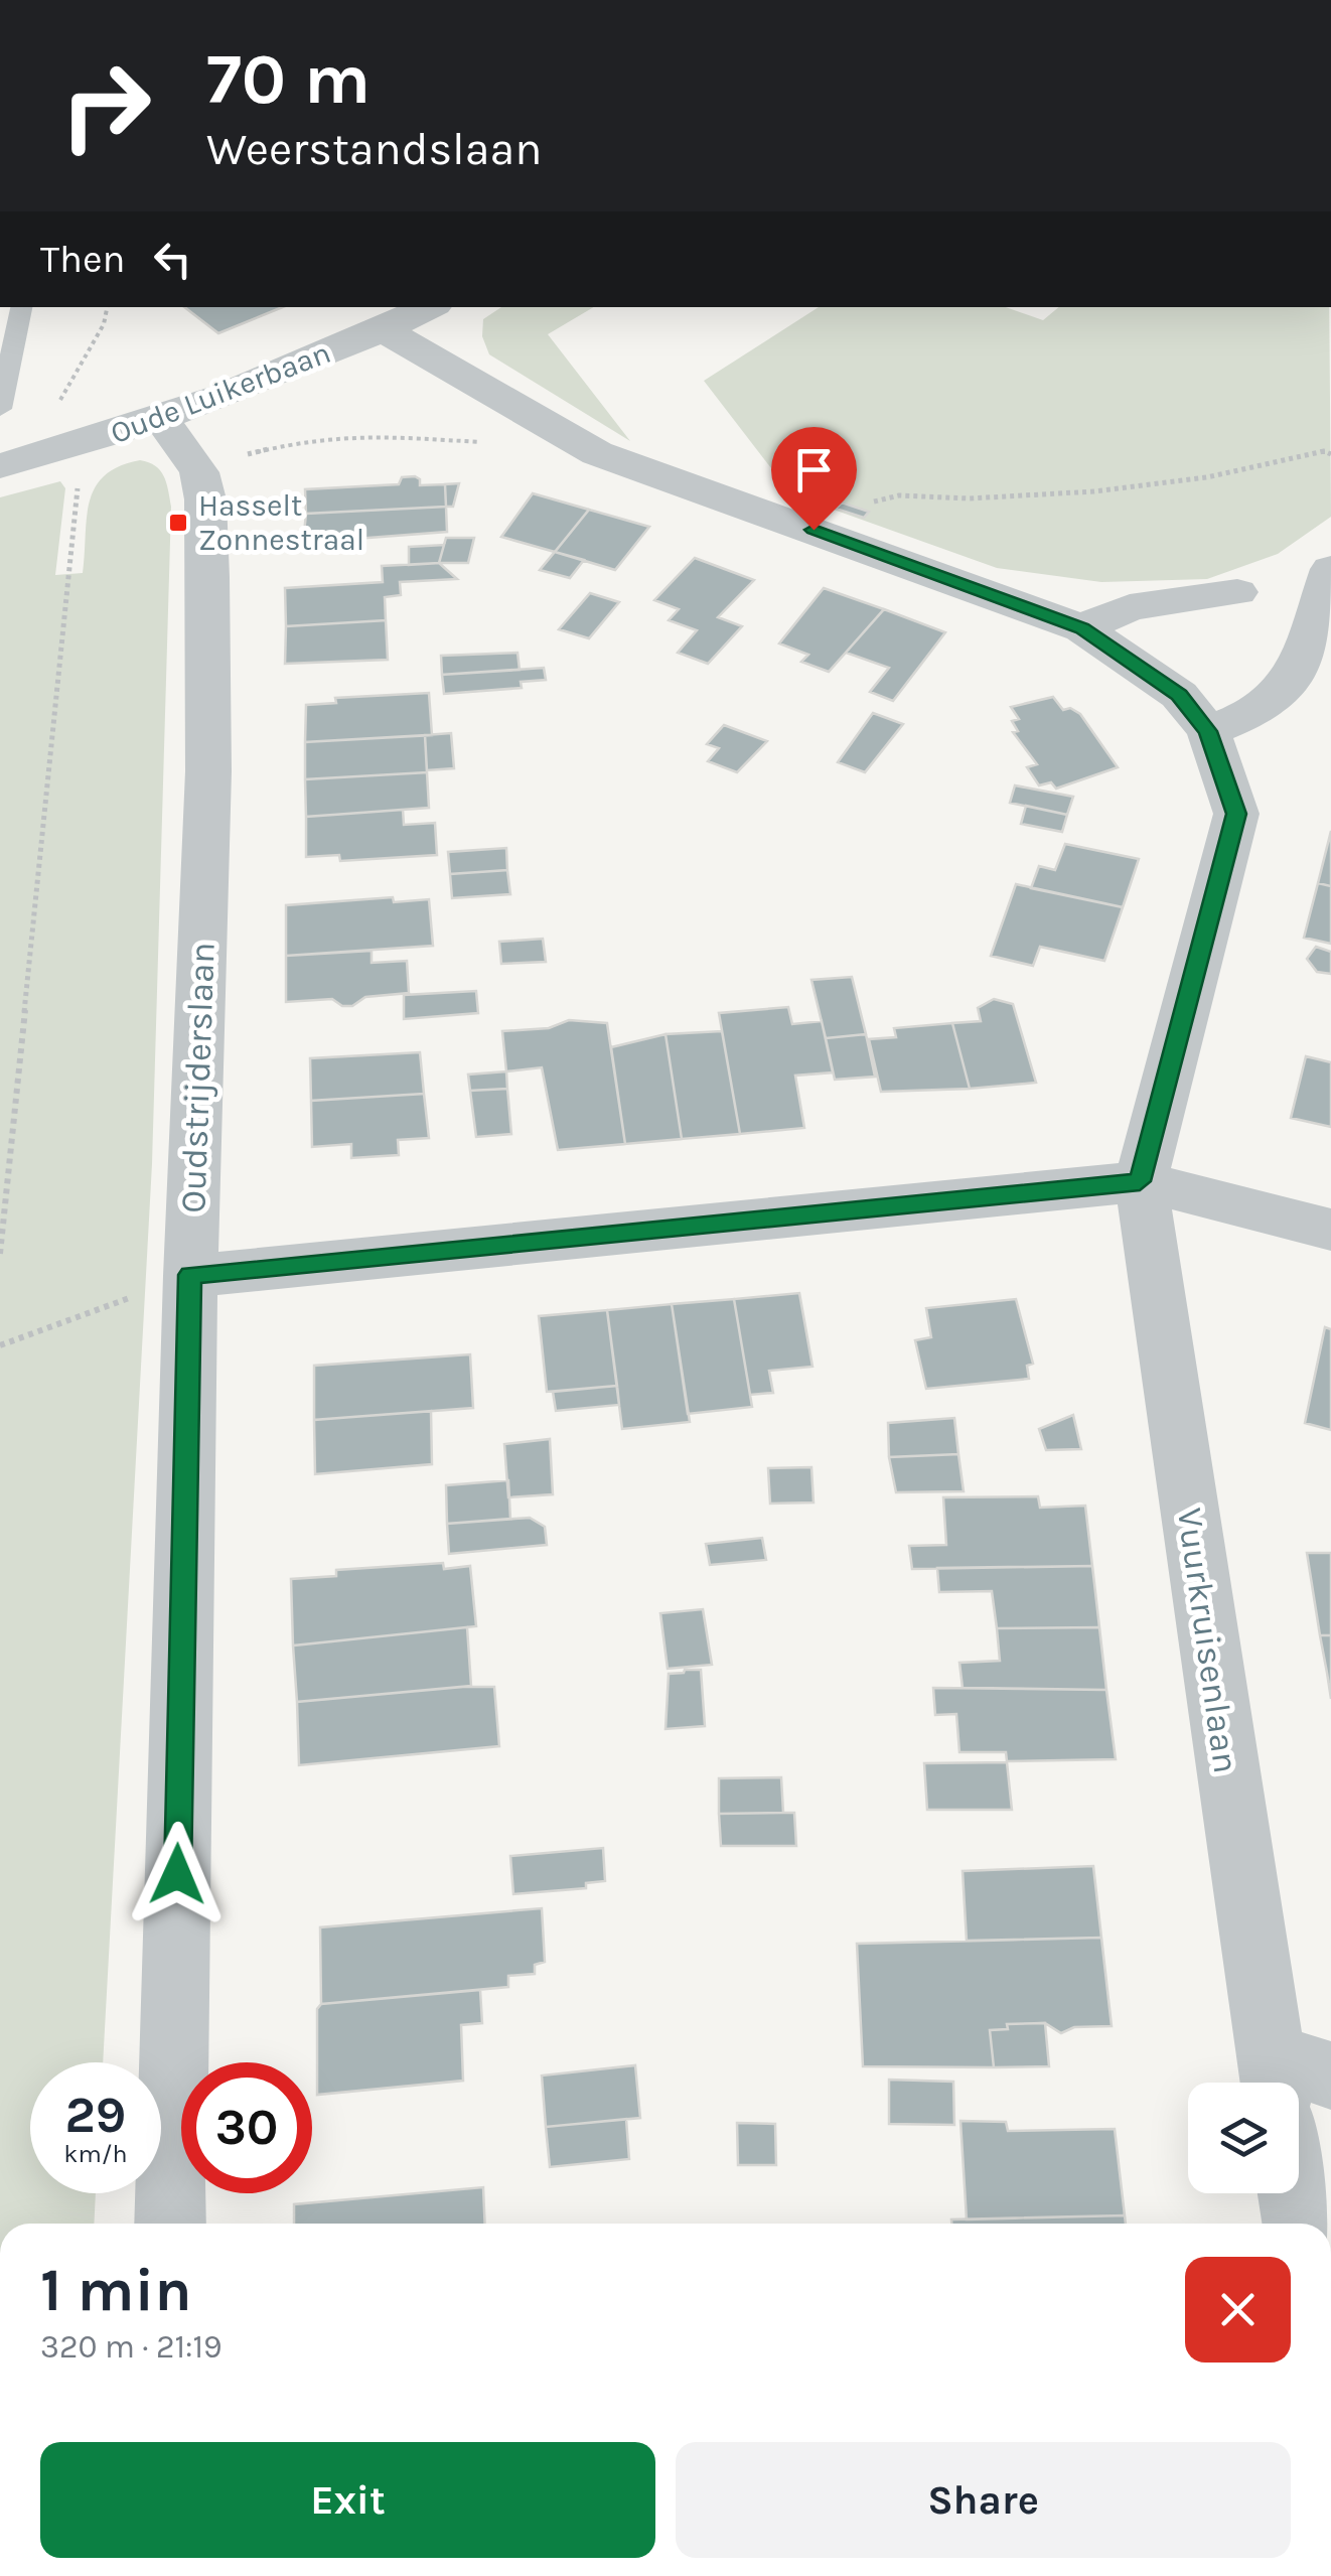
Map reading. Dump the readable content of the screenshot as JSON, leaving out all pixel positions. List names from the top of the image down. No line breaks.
{"streets":{"street":["Oude Luikerbaan","Oudstrijderslaan","Vuurkruisenlaan"]},"crossings":[["Oude Luikerbaan","Oudstrijderslaan"]],"places":{"transit":["Hasselt Zonnestraal"]},"page":{"turn":["70 m","Weerstandslaan"],"then":"Then","speed":"29 km/h","limit":"30","heading":["1 min","320 m · 21:19"],"buttons":["Exit","Share"]}}
